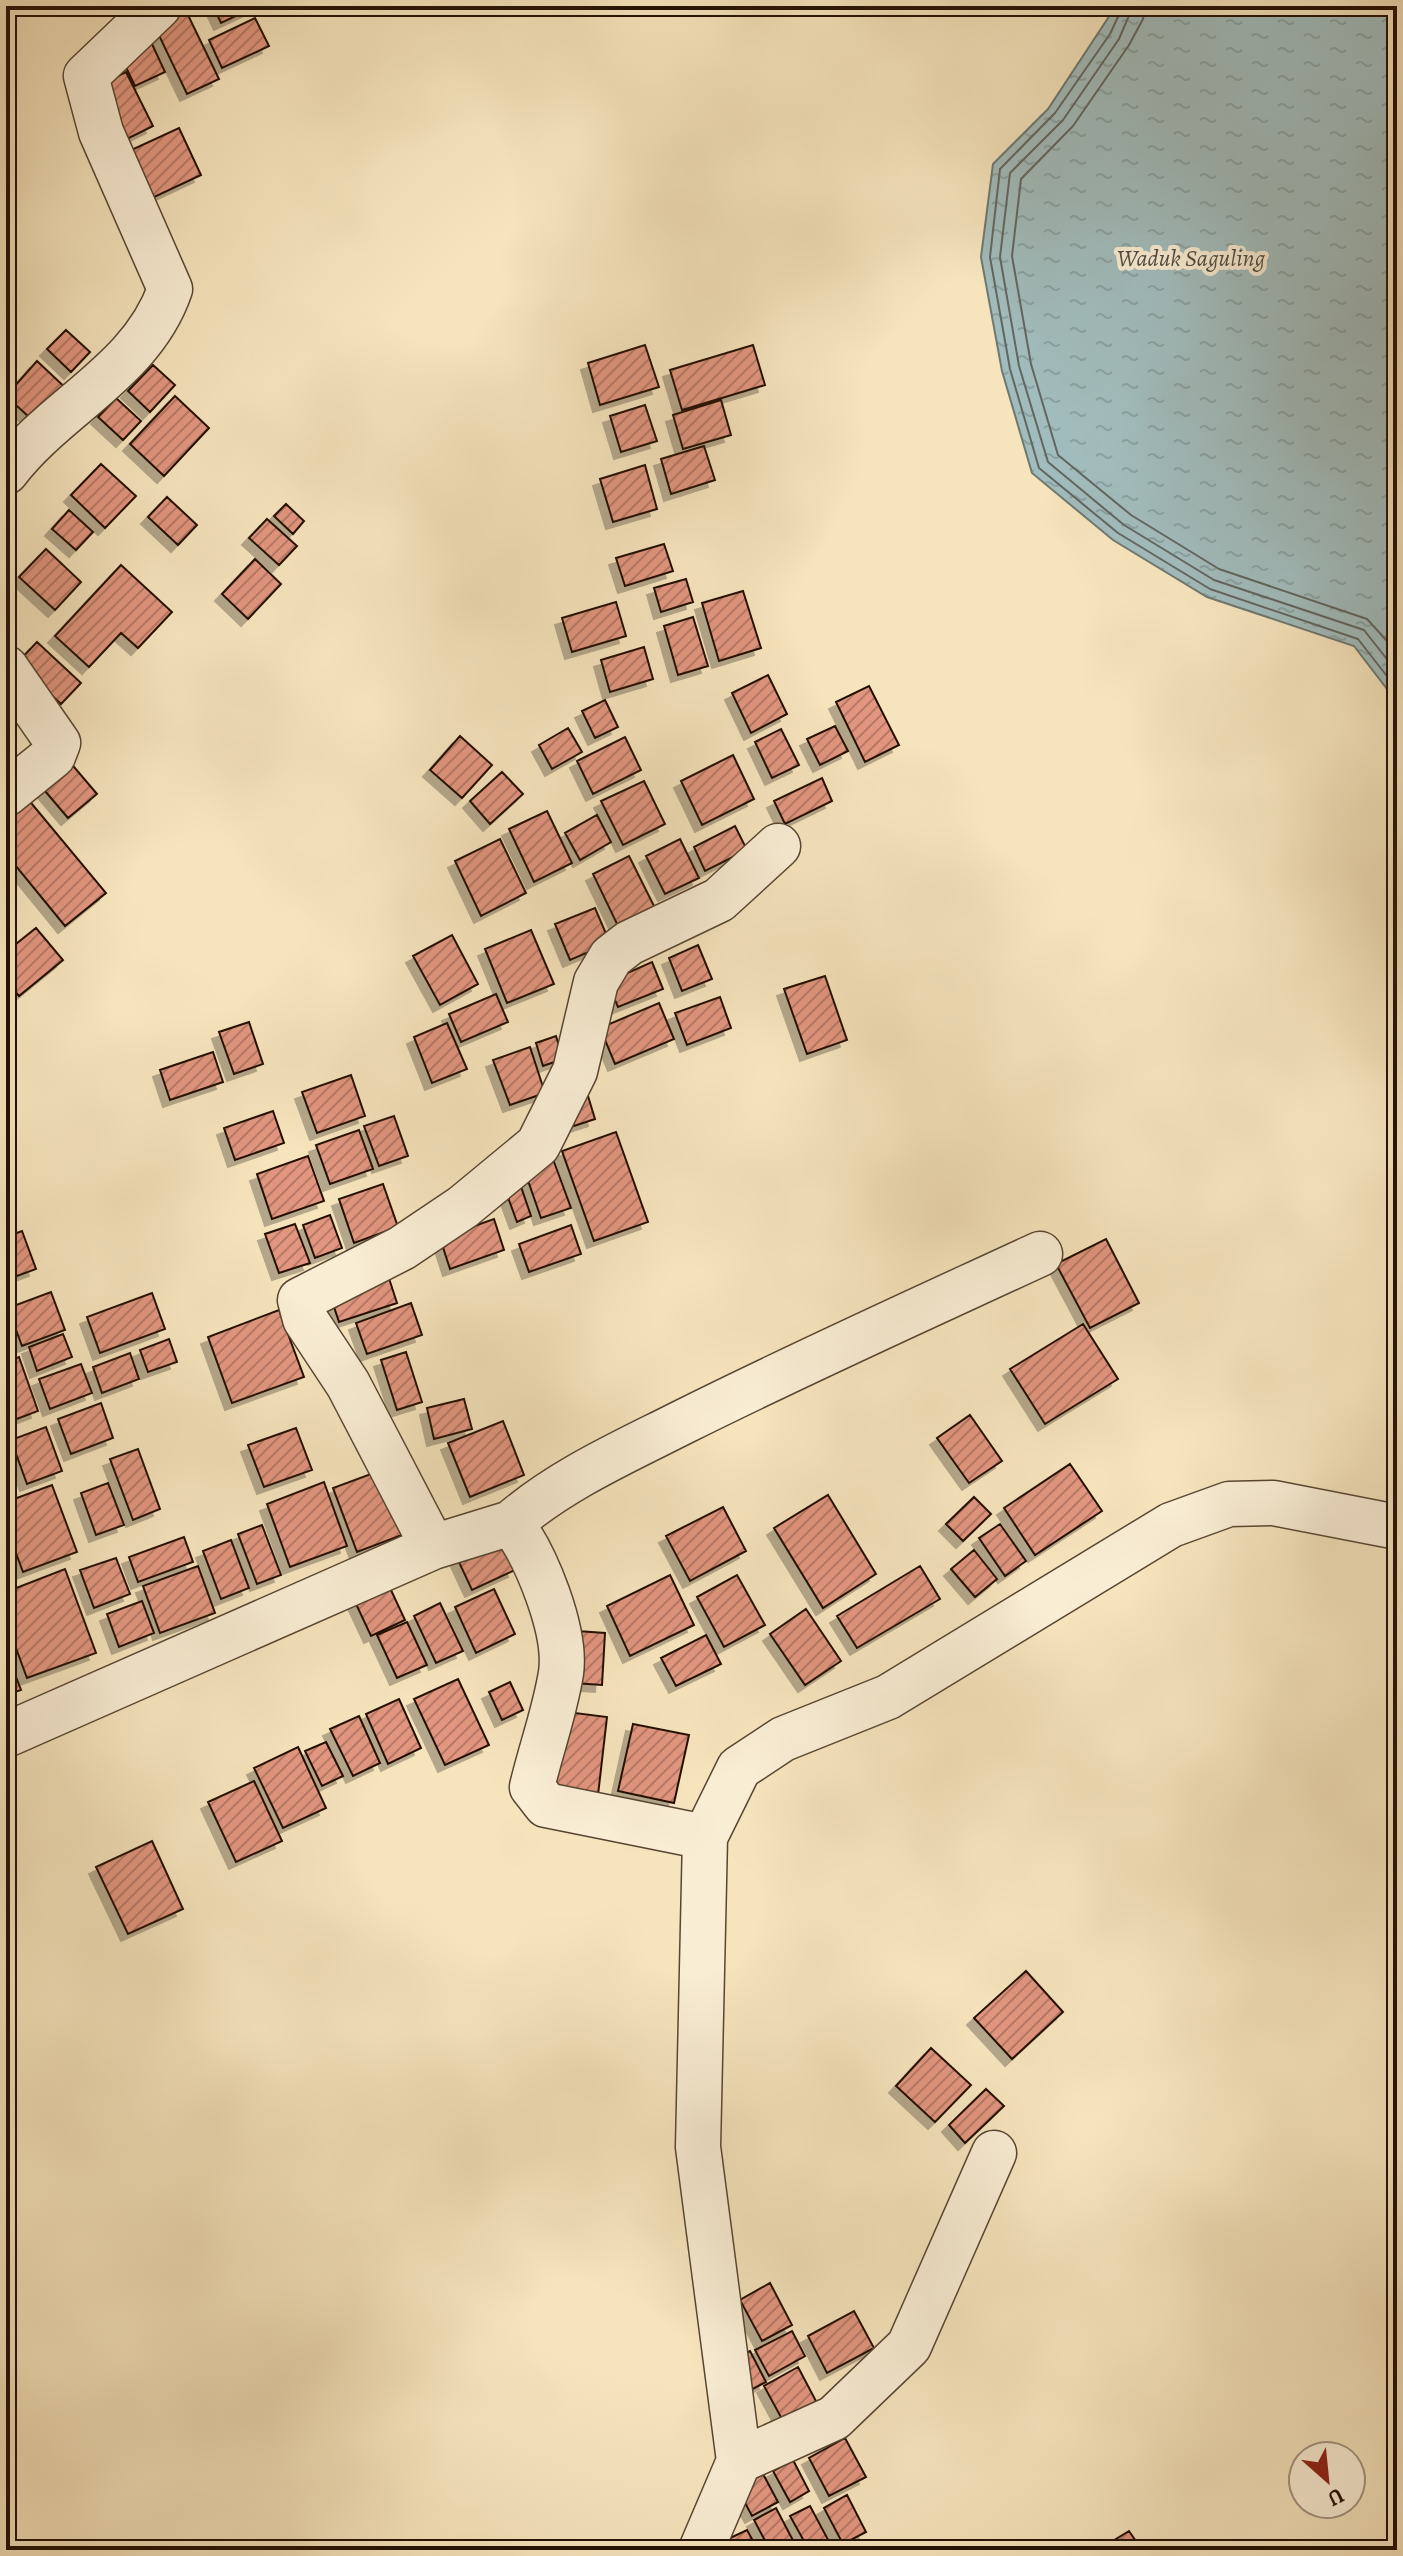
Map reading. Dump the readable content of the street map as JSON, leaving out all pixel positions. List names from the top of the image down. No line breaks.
{"water":["Waduk Saguling"],"north":"bottom right"}
